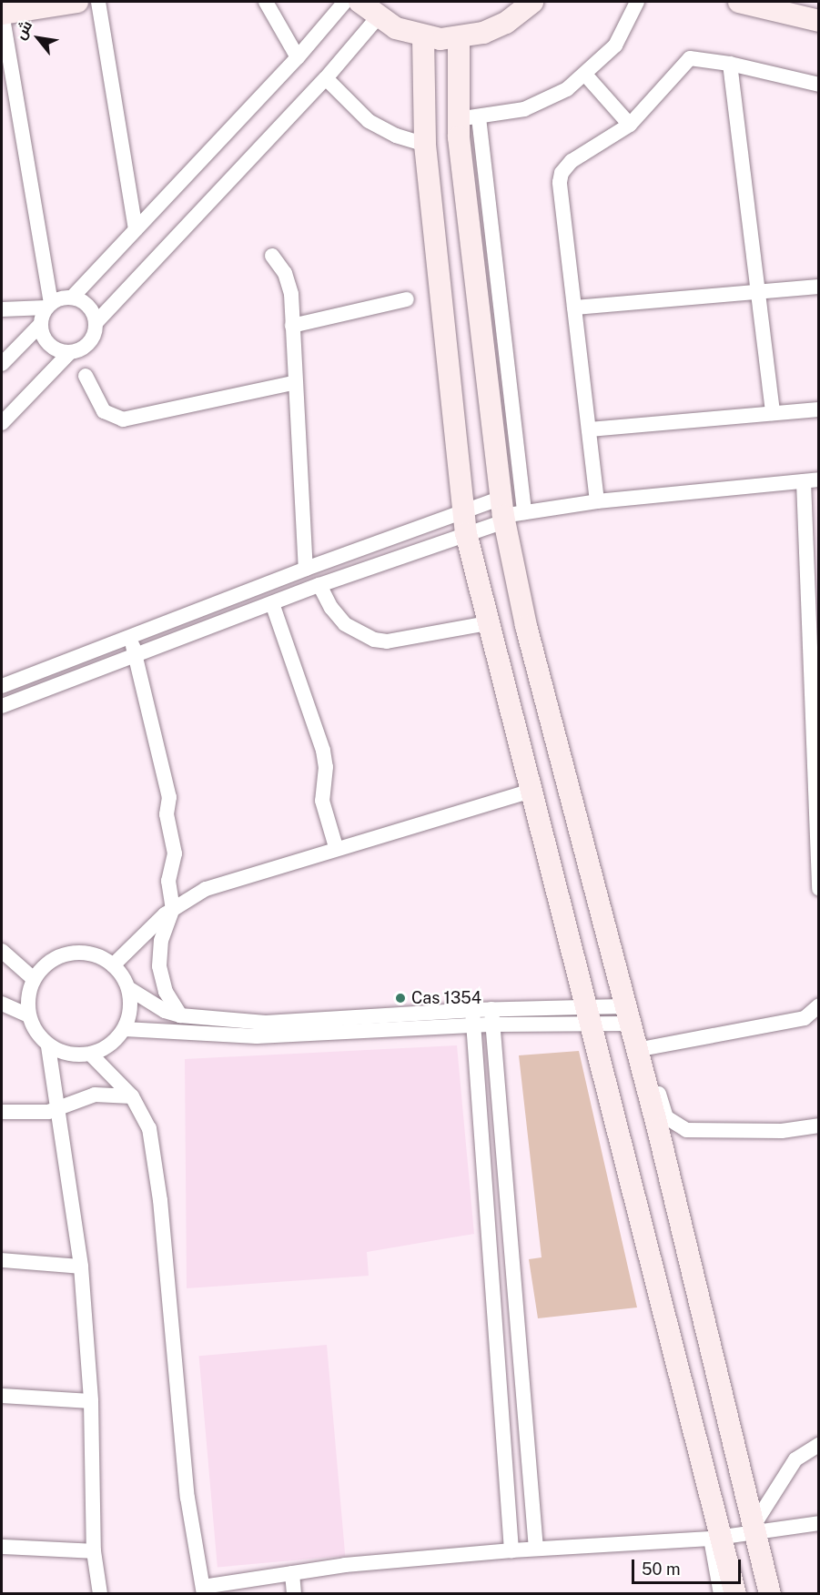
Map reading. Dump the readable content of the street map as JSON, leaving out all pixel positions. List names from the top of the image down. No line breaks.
{"places":["Cas 1354"],"scale_bar":"50 m","north":"top left"}
